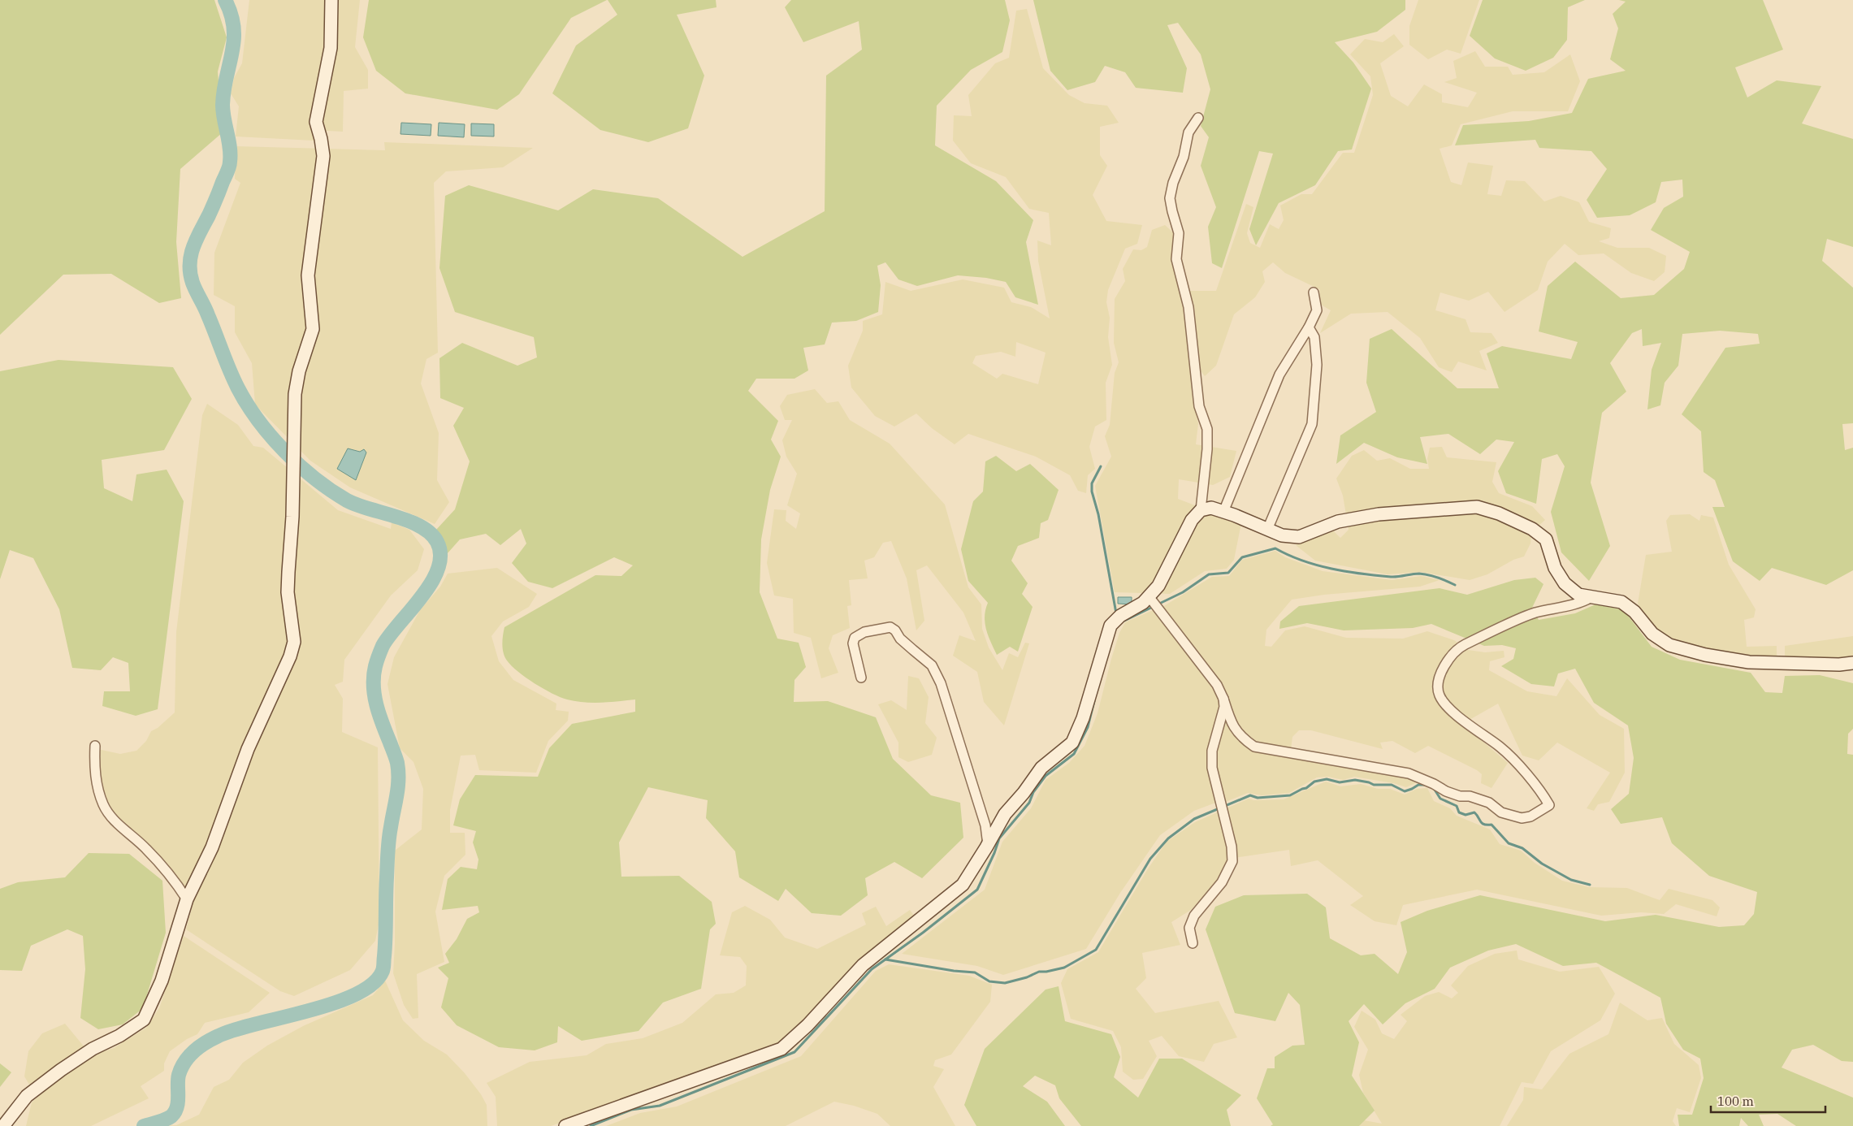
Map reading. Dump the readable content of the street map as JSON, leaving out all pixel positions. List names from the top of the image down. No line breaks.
{"scale_bar":"100 m"}
